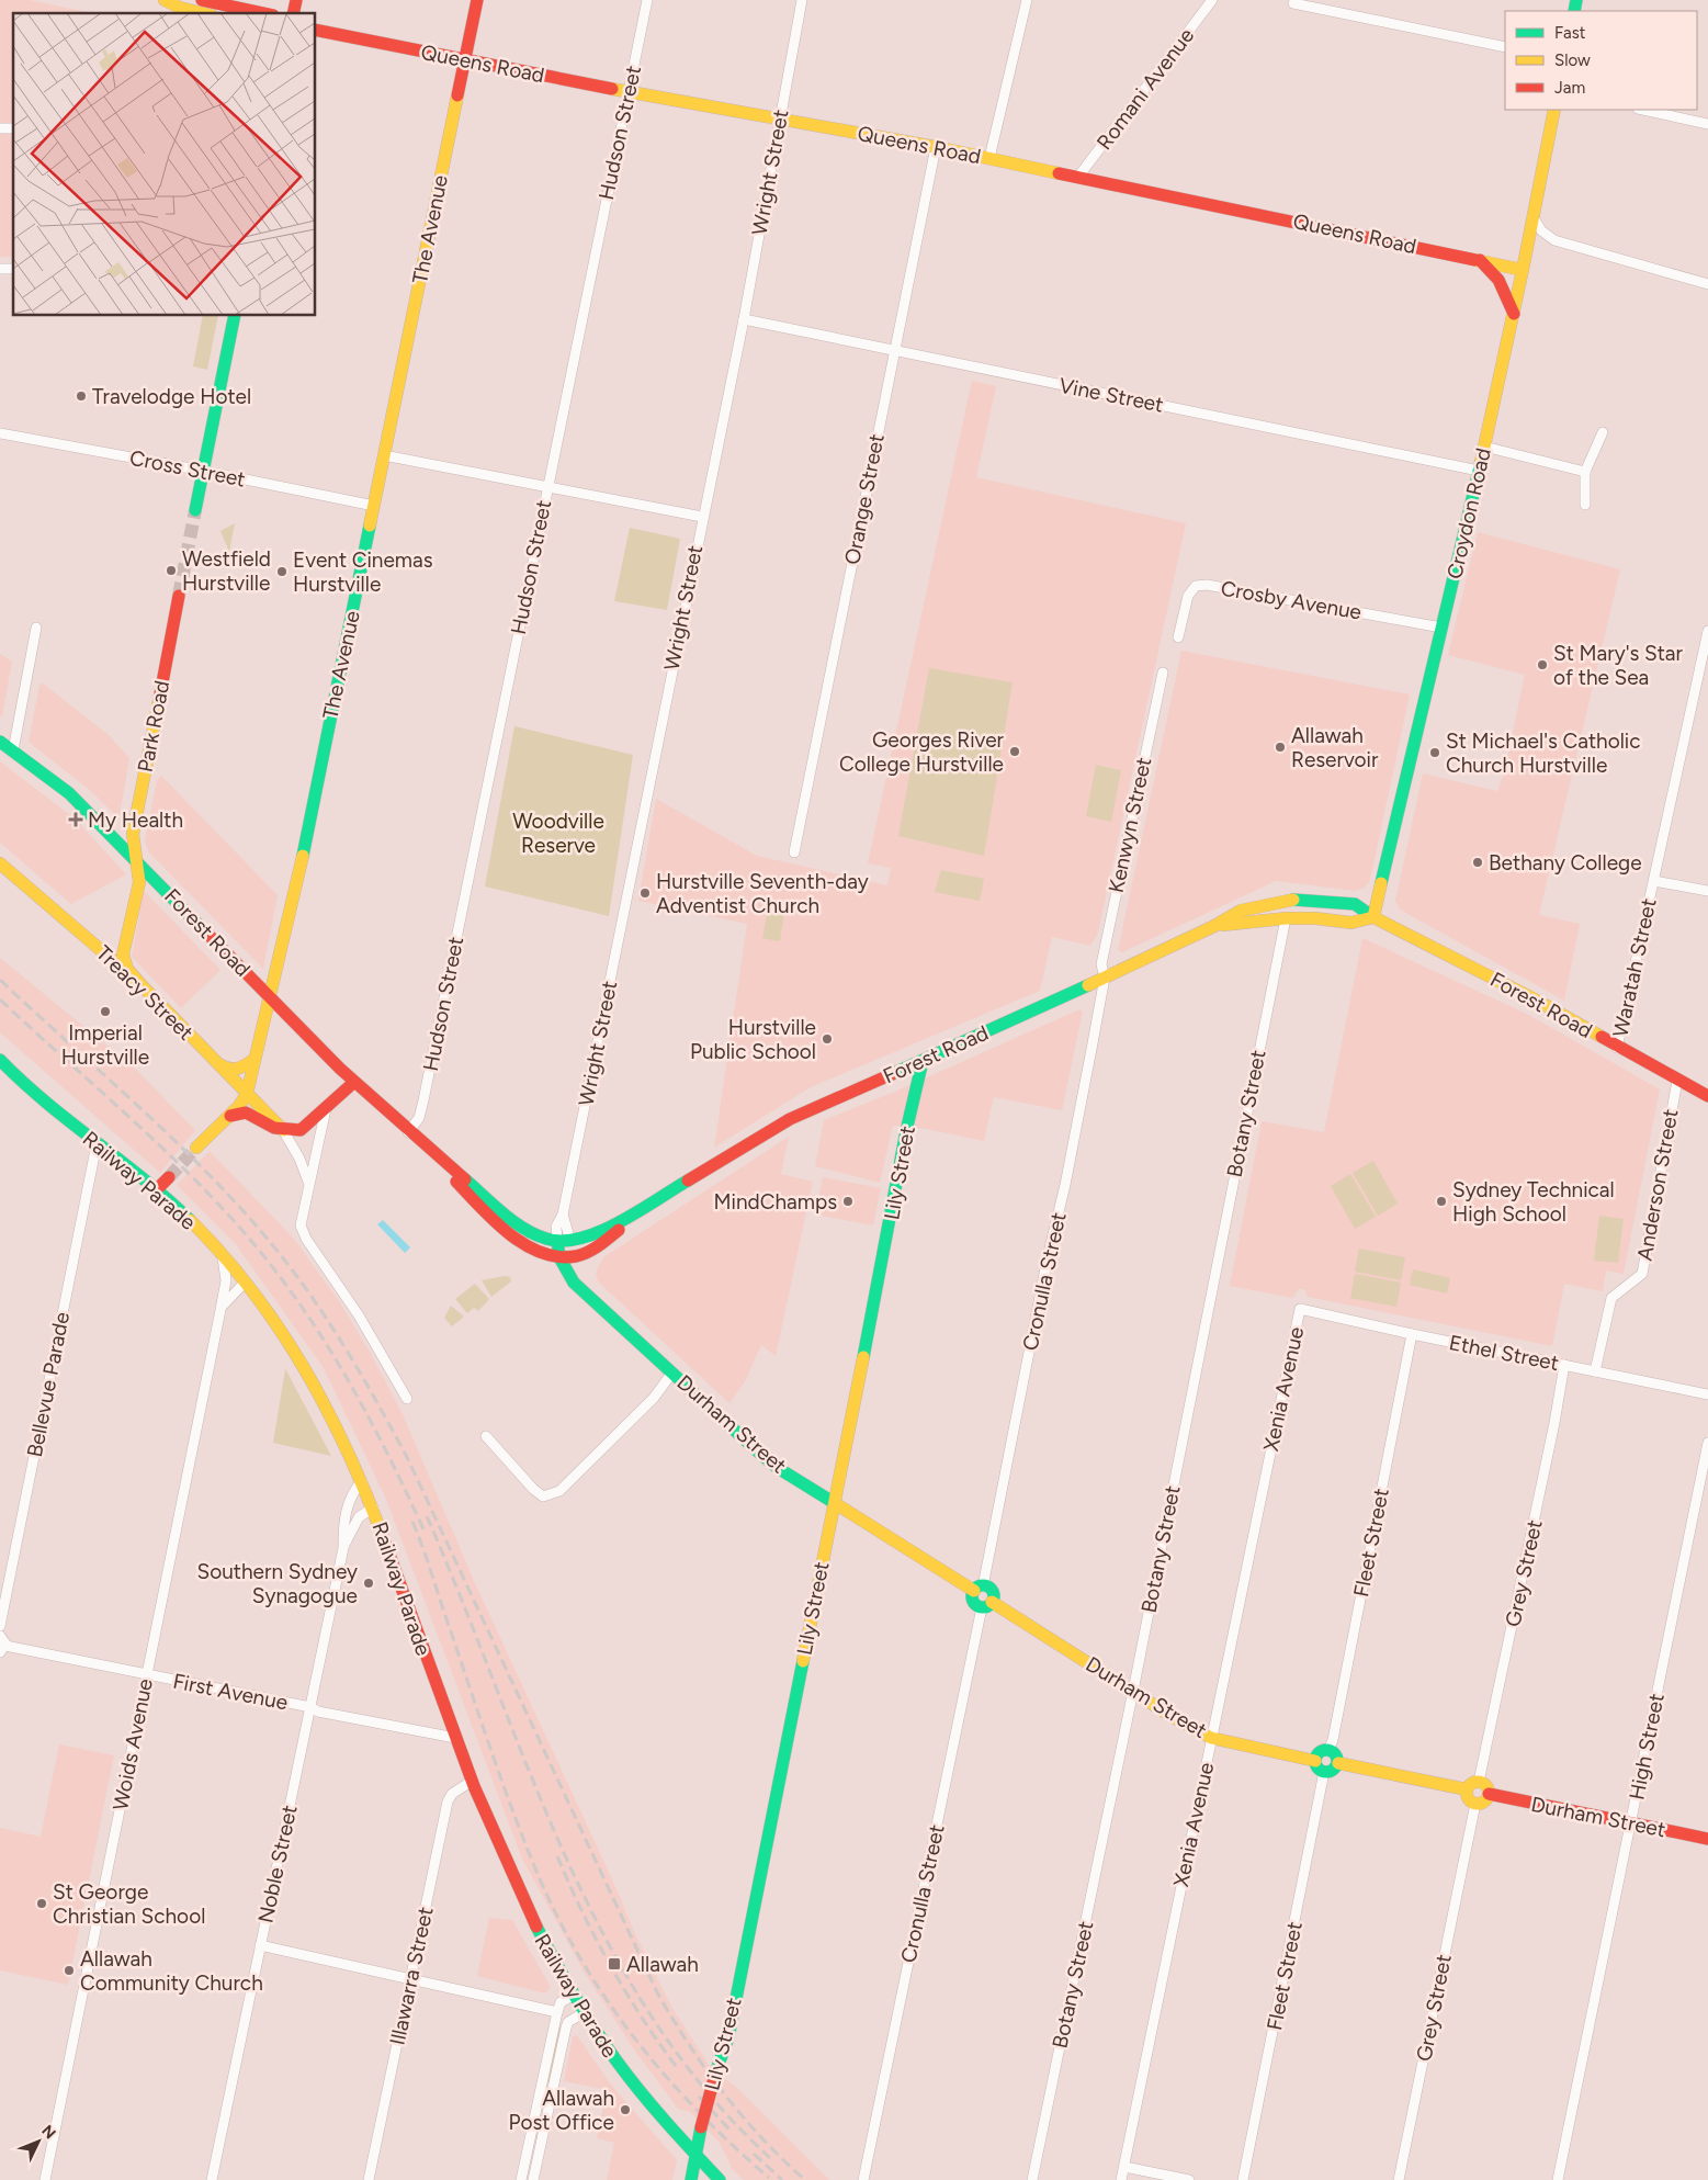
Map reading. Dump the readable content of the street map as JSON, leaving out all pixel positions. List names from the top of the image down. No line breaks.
{"streets":{"main road":["Queens Road","The Avenue","Croydon Road","Park Road","Forest Road","Treacy Street","Lily Street","Railway Parade","Durham Street"],"street":["Romani Avenue","Hudson Street","Wright Street","Vine Street","Cross Street","Orange Street","Crosby Avenue","Kenwyn Street","Waratah Street","Botany Street","Anderson Street","Cronulla Street","Ethel Street","Bellevue Parade","Xenia Avenue","Fleet Street","Grey Street","First Avenue","Woids Avenue","High Street","Noble Street","Illawarra Street"]},"crossings":[["Queens Road","Romani Avenue"],["Queens Road","Hudson Street"],["Queens Road","Wright Street"],["Queens Road","The Avenue"],["Queens Road","Orange Street"],["Queens Road","Croydon Road"],["Hudson Street","Forest Road"],["Wright Street","Vine Street"],["Wright Street","Forest Road"],["The Avenue","Cross Street"],["The Avenue","Forest Road"],["The Avenue","Treacy Street"],["Vine Street","Orange Street"],["Vine Street","Croydon Road"],["Croydon Road","Crosby Avenue"],["Croydon Road","Forest Road"],["Park Road","Forest Road"],["Park Road","Treacy Street"],["Kenwyn Street","Forest Road"],["Kenwyn Street","Cronulla Street"],["Forest Road","Waratah Street"],["Forest Road","Botany Street"],["Forest Road","Lily Street"],["Forest Road","Anderson Street"],["Forest Road","Cronulla Street"],["Forest Road","Durham Street"],["Botany Street","Durham Street"],["Lily Street","Railway Parade"],["Lily Street","Durham Street"],["Railway Parade","Bellevue Parade"],["Railway Parade","First Avenue"],["Railway Parade","Woids Avenue"],["Railway Parade","Noble Street"],["Railway Parade","Illawarra Street"],["Anderson Street","Ethel Street"],["Cronulla Street","Durham Street"],["Ethel Street","Xenia Avenue"],["Ethel Street","Fleet Street"],["Ethel Street","Grey Street"],["Xenia Avenue","Durham Street"],["Durham Street","Fleet Street"],["Durham Street","Grey Street"],["Durham Street","High Street"],["First Avenue","Woids Avenue"],["First Avenue","Noble Street"]],"parks":["Woodville Reserve"],"places":{"other":["Travelodge Hotel","Westfield Hurstville","Event Cinemas Hurstville","St Mary's Star of the Sea","Allawah Reservoir","Georges River College Hurstville","St Michael's Catholic Church Hurstville","Bethany College","Hurstville Seventh-day Adventist Church","Imperial Hurstville","Hurstville Public School","MindChamps","Sydney Technical High School","Southern Sydney Synagogue","St George Christian School","Allawah Community Church","Allawah Post Office"],"health":["My Health"],"transit":["Allawah"]},"legend":["Fast","Slow","Jam"],"north":"top right"}
